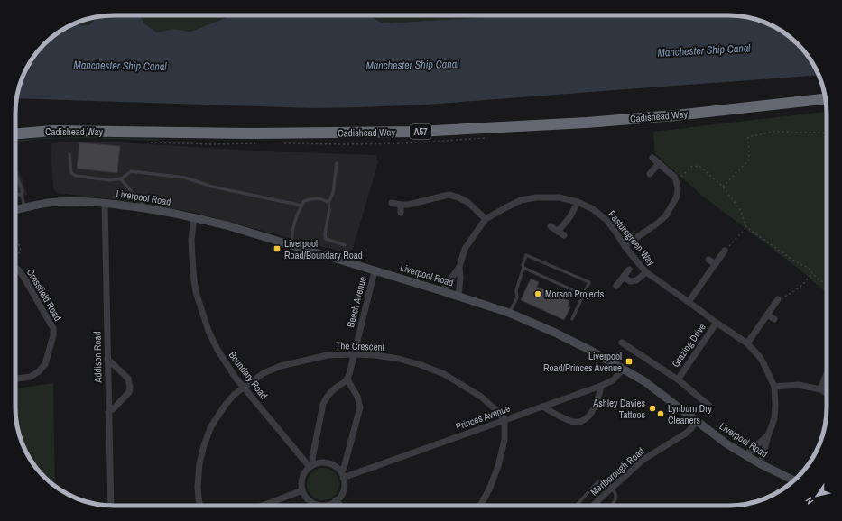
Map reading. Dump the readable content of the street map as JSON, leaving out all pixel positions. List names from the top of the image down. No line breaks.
{"streets":{"highway":["Cadishead Way","A57"],"main road":["Liverpool Road"],"street":["Pasturegreen Way","Crossfield Road","Beech Avenue","Grazing Drive","The Crescent","Addison Road","Boundary Road","Princes Avenue","Marlborough Road"]},"crossings":[["Liverpool Road","Pasturegreen Way"],["Liverpool Road","Beech Avenue"],["Liverpool Road","Addison Road"],["Liverpool Road","Boundary Road"],["Liverpool Road","Princes Avenue"],["Liverpool Road","Marlborough Road"],["Pasturegreen Way","Grazing Drive"],["Beech Avenue","The Crescent"],["The Crescent","Boundary Road"],["The Crescent","Princes Avenue"],["Boundary Road","Princes Avenue"]],"water":["Manchester Ship Canal"],"places":{"transit":["Liverpool Road/Boundary Road","Liverpool Road/Princes Avenue"],"other":["Morson Projects","Ashley Davies Tattoos","Lynburn Dry Cleaners"]},"north":"bottom left"}
